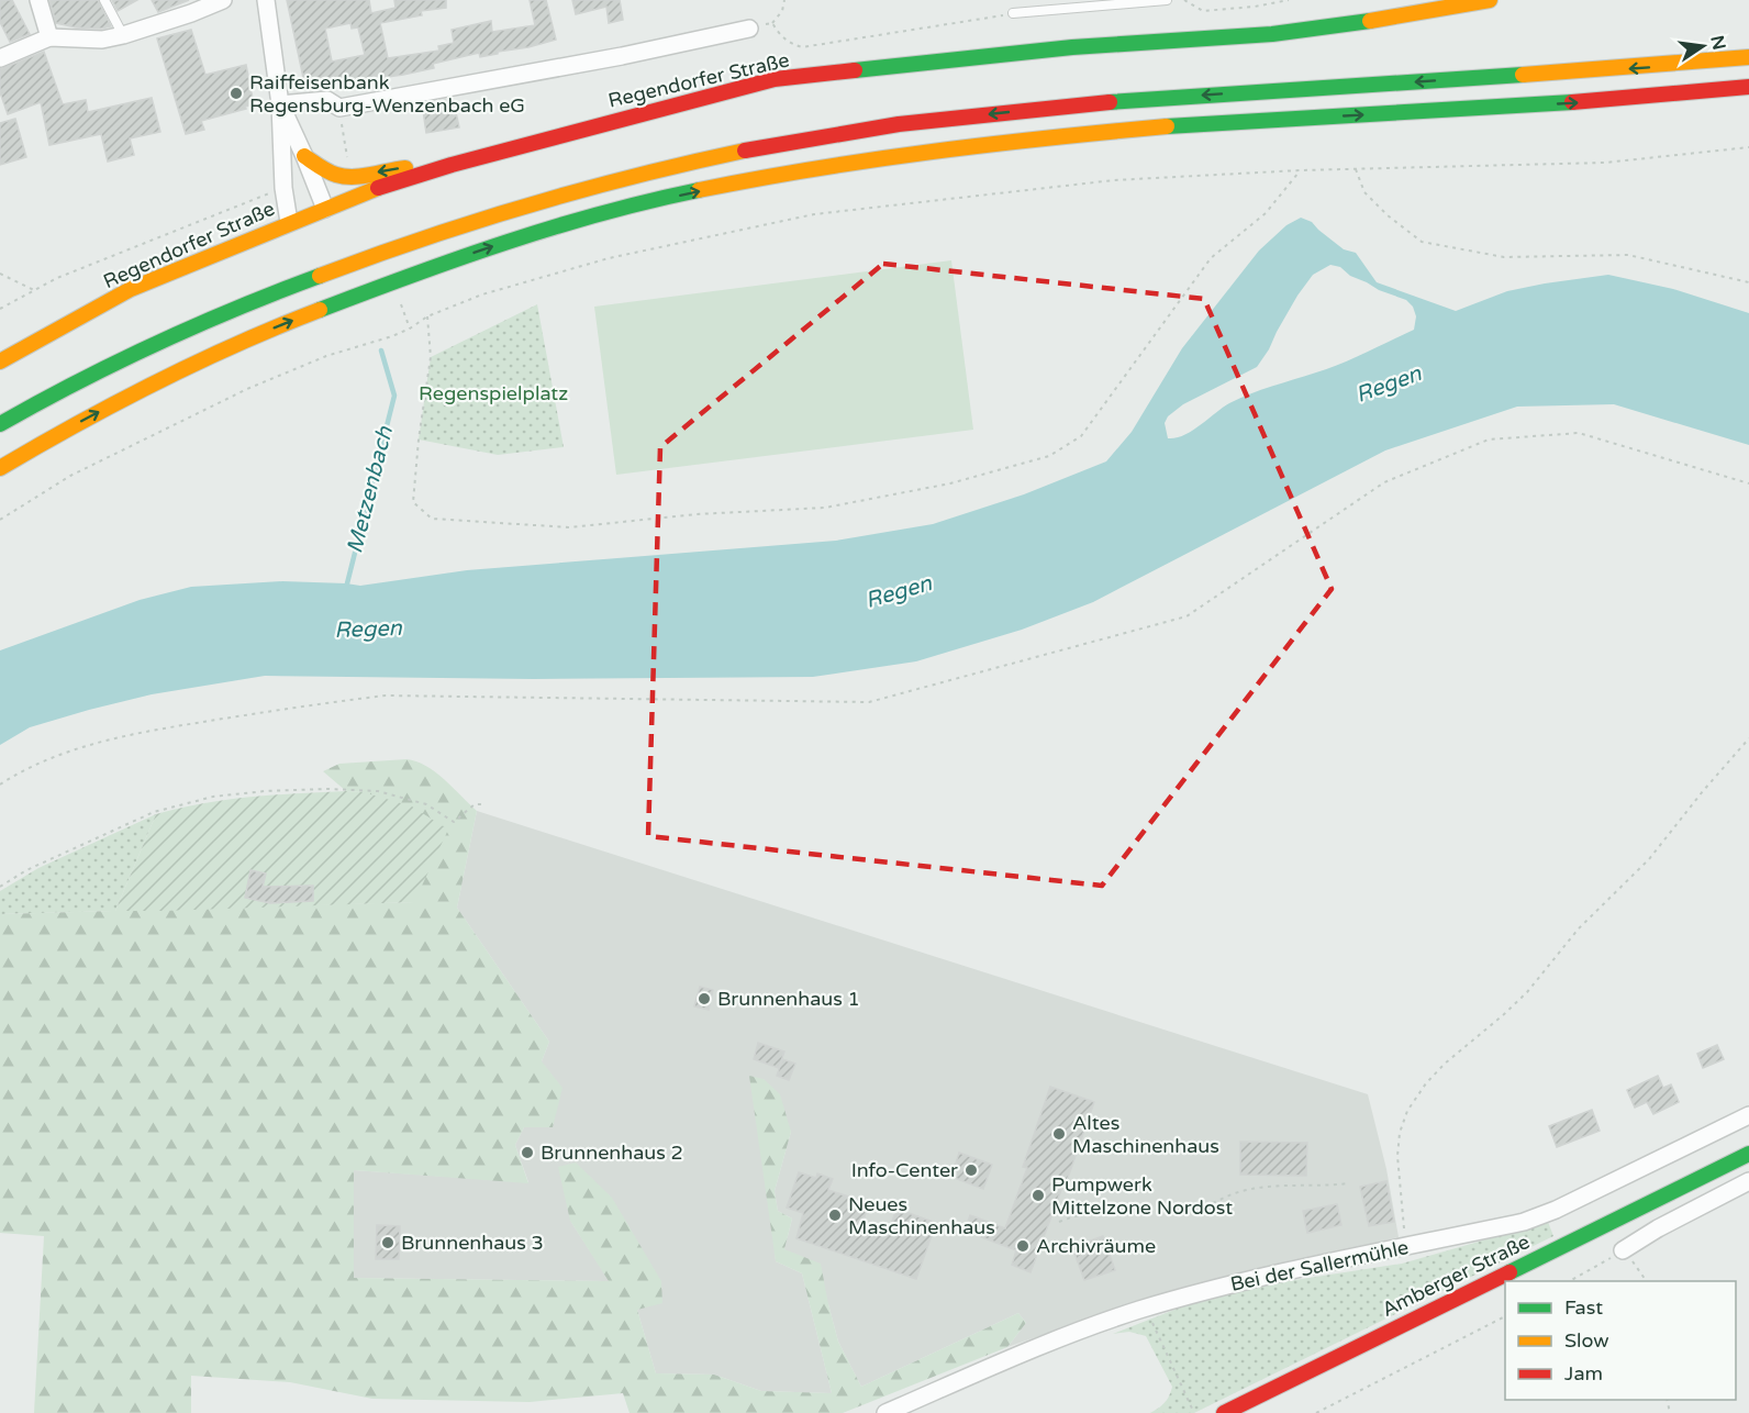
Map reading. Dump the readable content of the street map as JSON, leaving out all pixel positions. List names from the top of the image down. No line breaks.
{"streets":{"main road":["Regendorfer Straße","Amberger Straße"],"street":["Bei der Sallermühle"]},"water":["Regen","Metzenbach"],"parks":["Regenspielplatz"],"places":["Raiffeisenbank Regensburg-Wenzenbach eG","Brunnenhaus 1","Altes Maschinenhaus","Brunnenhaus 2","Info-Center","Pumpwerk Mittelzone Nordost","Neues Maschinenhaus","Brunnenhaus 3","Archivräume"],"legend":["Fast","Slow","Jam"],"north":"right"}
